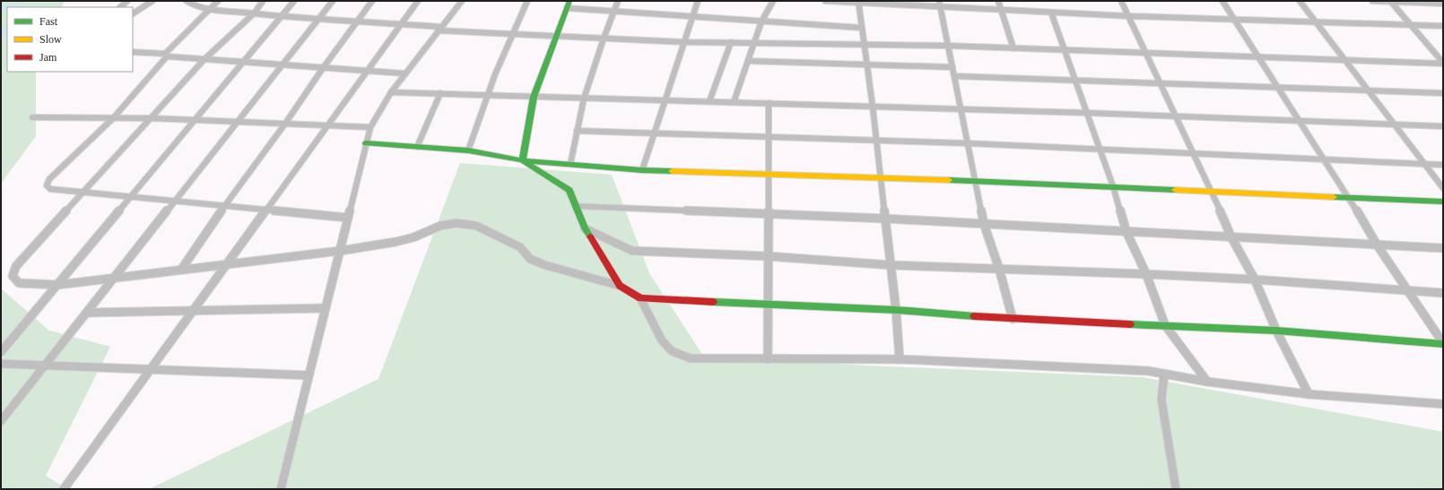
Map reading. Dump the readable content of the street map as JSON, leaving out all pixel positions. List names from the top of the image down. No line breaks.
{"legend":["Fast","Slow","Jam"]}
